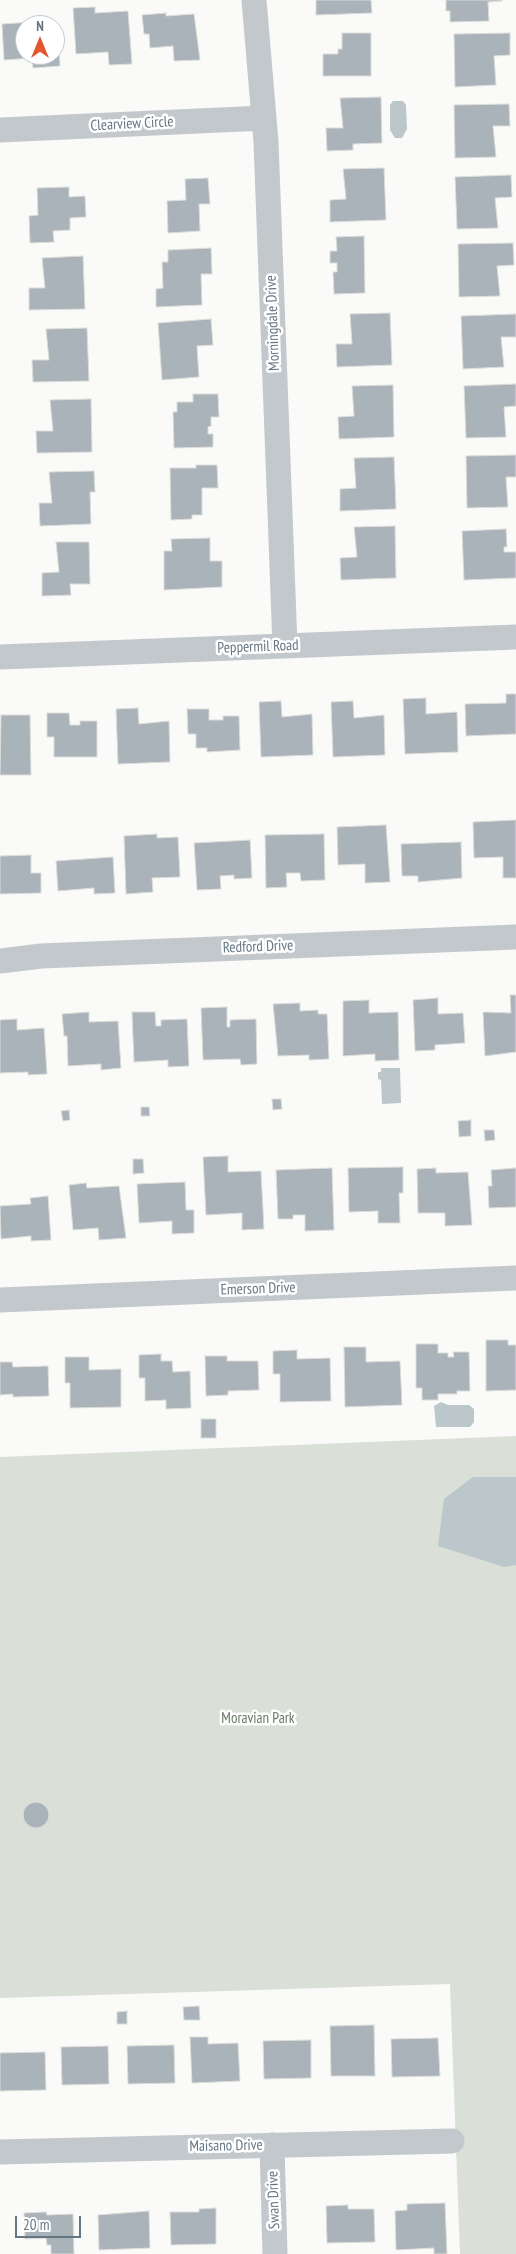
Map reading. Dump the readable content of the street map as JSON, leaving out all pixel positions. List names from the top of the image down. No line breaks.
{"streets":{"street":["Clearview Circle","Morningdale Drive","Peppermil Road","Redford Drive","Emerson Drive","Maisano Drive","Swan Drive"]},"crossings":[["Clearview Circle","Morningdale Drive"],["Morningdale Drive","Peppermil Road"],["Maisano Drive","Swan Drive"]],"parks":["Moravian Park"],"scale_bar":"20 m","north":"top"}
